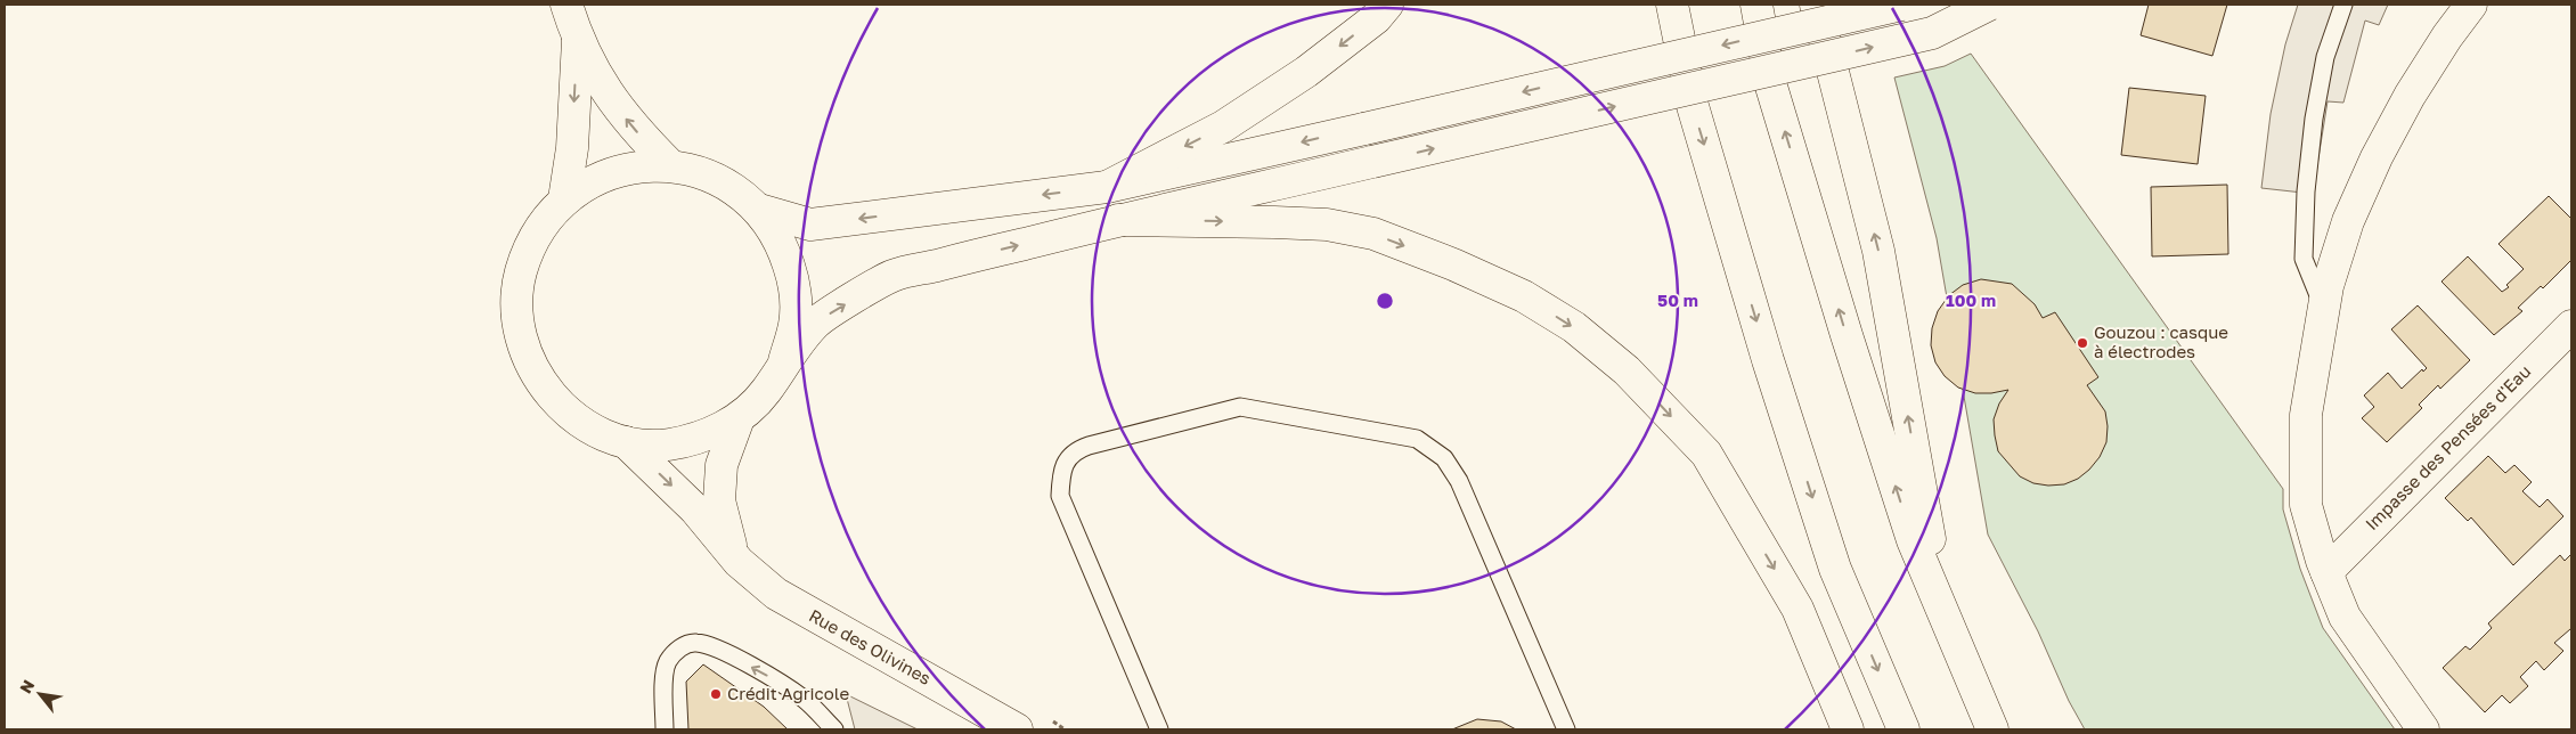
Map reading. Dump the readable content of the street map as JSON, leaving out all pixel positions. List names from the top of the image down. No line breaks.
{"streets":{"main road":["Impasse des Pensées d'Eau","Rue des Olivines"]},"places":["Gouzou : casque à électrodes","Crédit Agricole"],"north":"top left","rings":["50 m","100 m"]}
